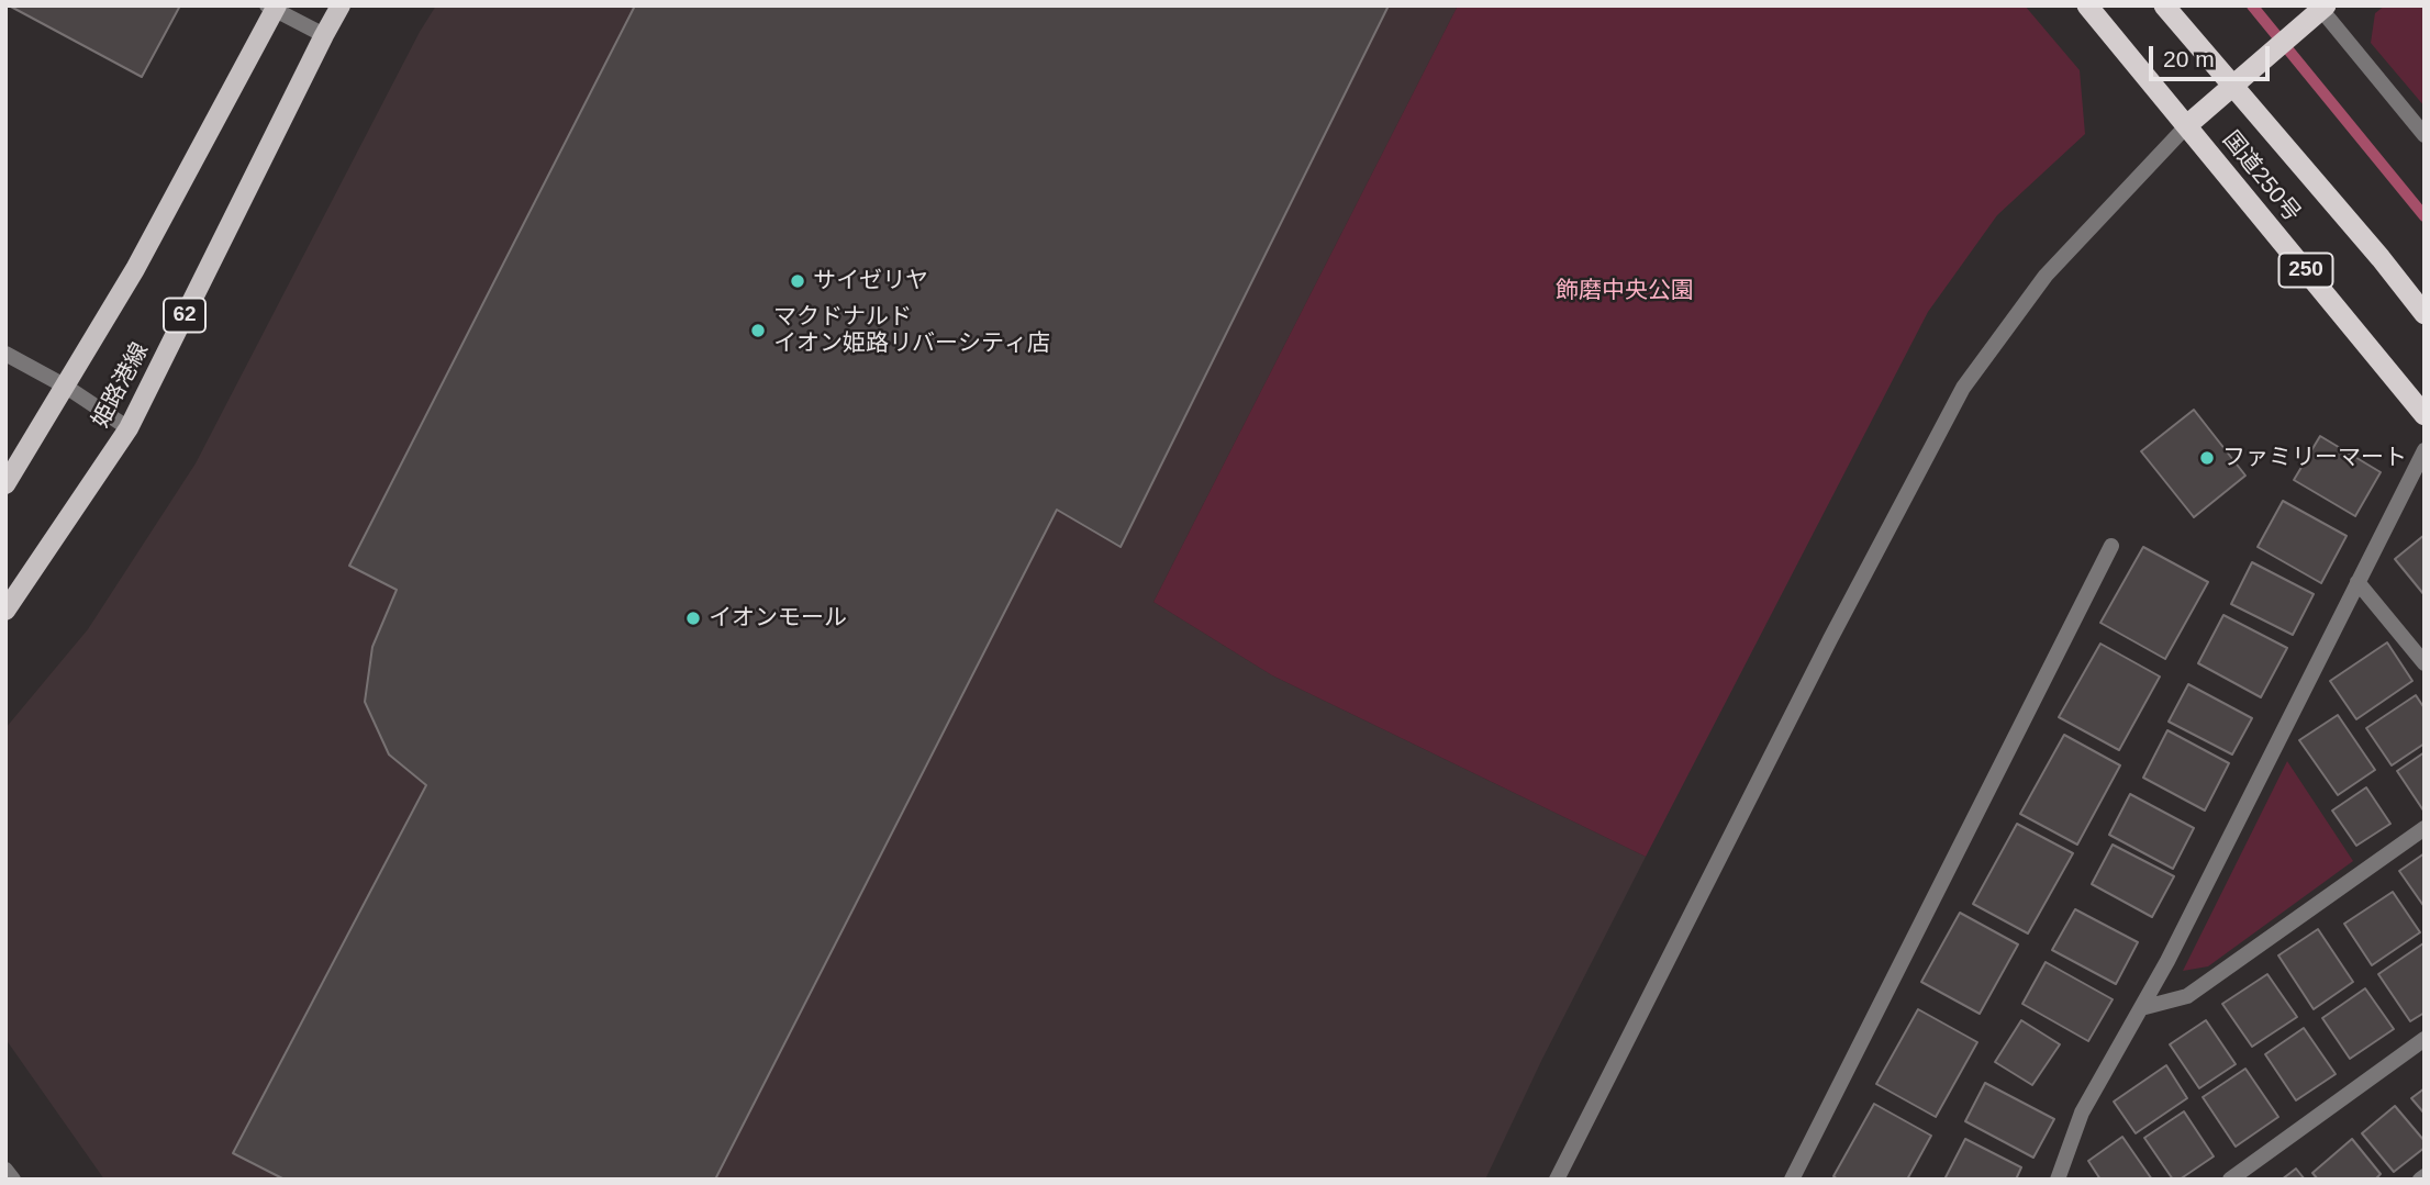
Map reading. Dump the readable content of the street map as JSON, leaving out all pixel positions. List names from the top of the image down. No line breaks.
{"streets":{"highway":["国道250号","250"],"main road":["62","姫路港線"]},"parks":["飾磨中央公園"],"places":["サイゼリヤ","マクドナルド イオン姫路リバーシティ店","ファミリーマート","イオンモール"],"scale_bar":"20 m"}
